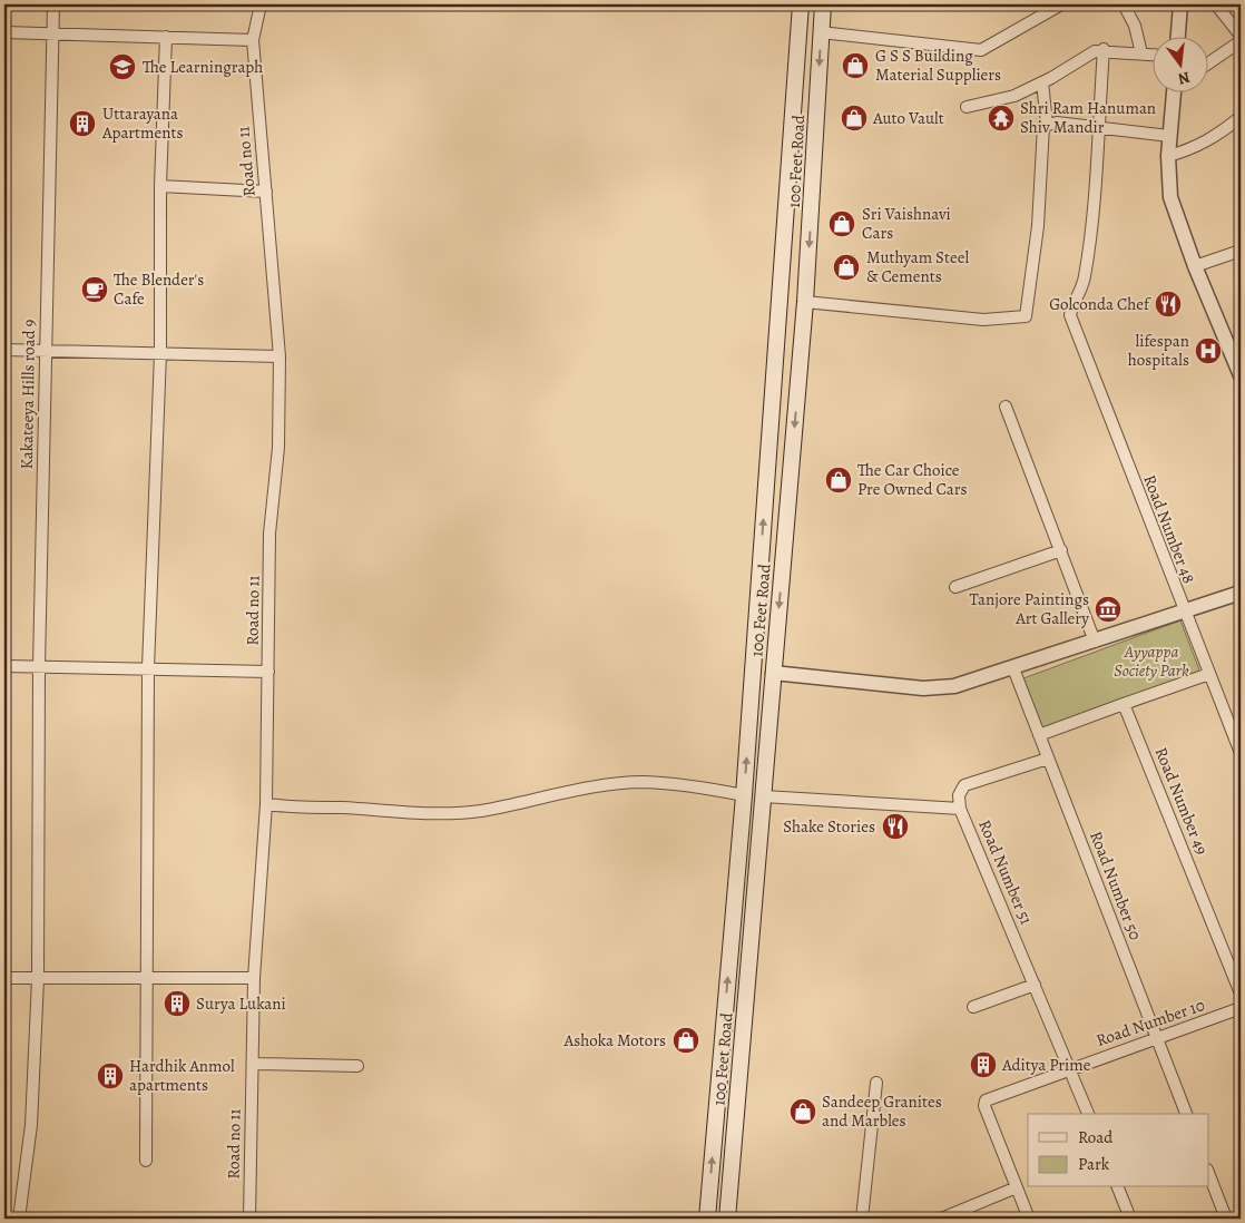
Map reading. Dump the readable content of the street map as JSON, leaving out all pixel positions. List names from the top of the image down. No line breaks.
{"streets":{"main road":["100 Feet Road"],"street":["Road no 11","Kakateeya Hills road 9","Road Number 48","Road Number 49","Road Number 51","Road Number 50","Road Number 10"]},"crossings":[["100 Feet Road","Road Number 51"],["Road Number 51","Road Number 10"],["Road Number 50","Road Number 10"]],"parks":["Ayyappa Society Park"],"places":{"shop":["G S S Building Material Suppliers","Auto Vault","Sri Vaishnavi Cars","Muthyam Steel & Cements","The Car Choice Pre Owned Cars","Ashoka Motors","Sandeep Granites and Marbles"],"school or university":["The Learningraph"],"temple":["Shri Ram Hanuman Shiv Mandir"],"building":["Uttarayana Apartments","Surya Lukani","Aditya Prime","Hardhik Anmol apartments"],"cafe":["The Blender's Cafe"],"restaurant":["Golconda Chef","Shake Stories"],"hospital":["lifespan hospitals"],"museum":["Tanjore Paintings Art Gallery"]},"legend":["Road","Park"],"north":"bottom"}
